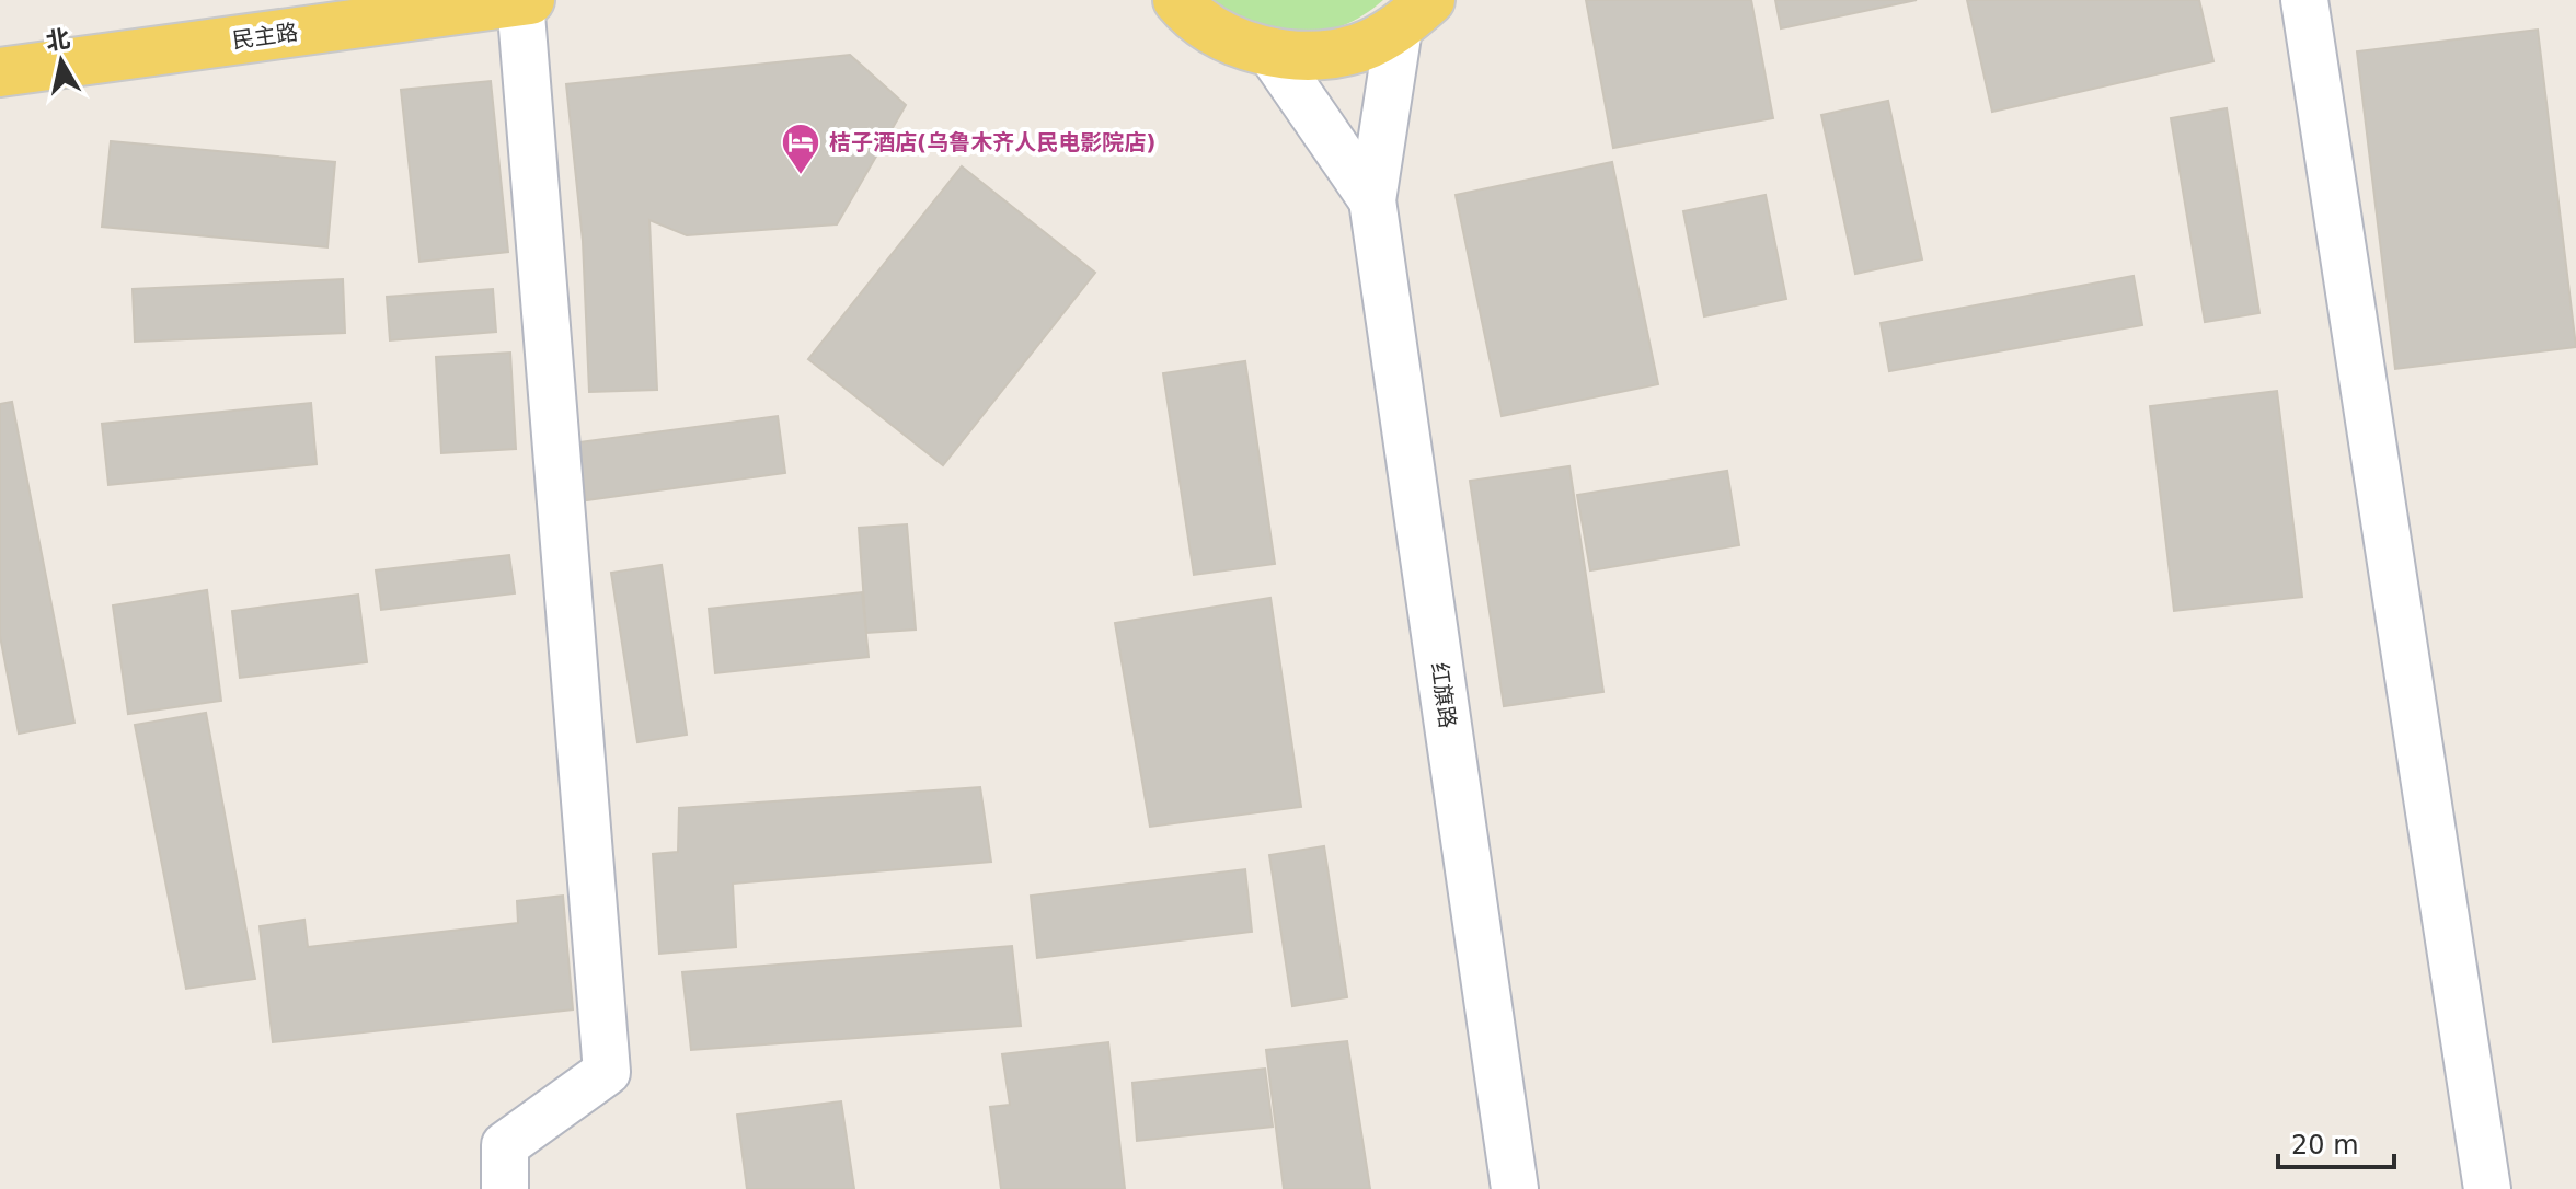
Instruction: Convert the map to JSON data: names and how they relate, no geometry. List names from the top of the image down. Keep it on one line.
{"streets":{"main road":["民主路"],"street":["红旗路"]},"places":{"hotel":["桔子酒店(乌鲁木齐人民电影院店)"]},"scale_bar":"20 m","north":"top"}
